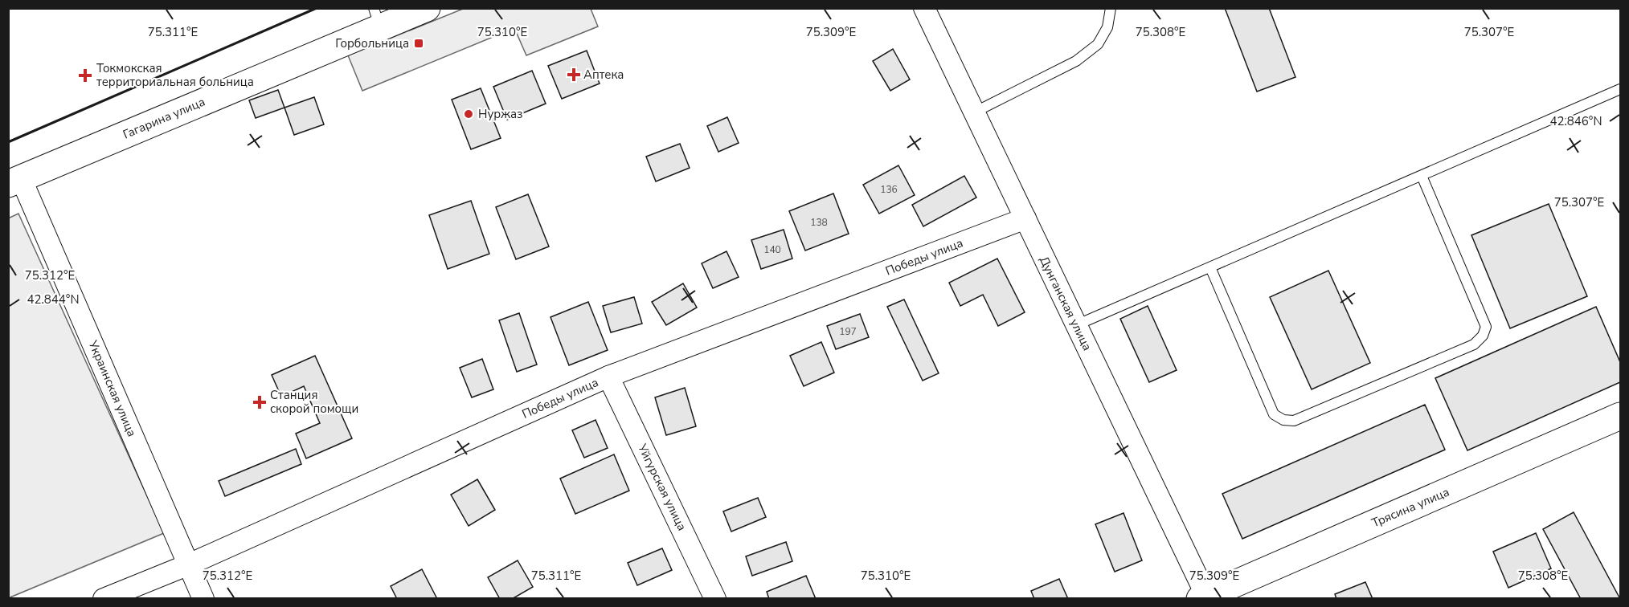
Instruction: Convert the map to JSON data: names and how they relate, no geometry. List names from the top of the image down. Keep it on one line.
{"streets":{"street":["Гагарина улица","Победы улица","Дунганская улица","Украинская улица","Уйгурская улица","Трясина улица"]},"crossings":[["Гагарина улица","Украинская улица"],["Победы улица","Дунганская улица"],["Победы улица","Украинская улица"],["Победы улица","Уйгурская улица"],["Дунганская улица","Трясина улица"]],"places":{"transit":["Горбольница"],"health":["Аптека","Токмокская территориальная больница","Станция скорой помощи"],"other":["Нуржаз"]},"house_numbers":["136","138","140","197"],"coordinates":["75.307°E","75.310°E","75.311°E","75.309°E","75.308°E","42.846°N","75.312°E","42.844°N"]}
